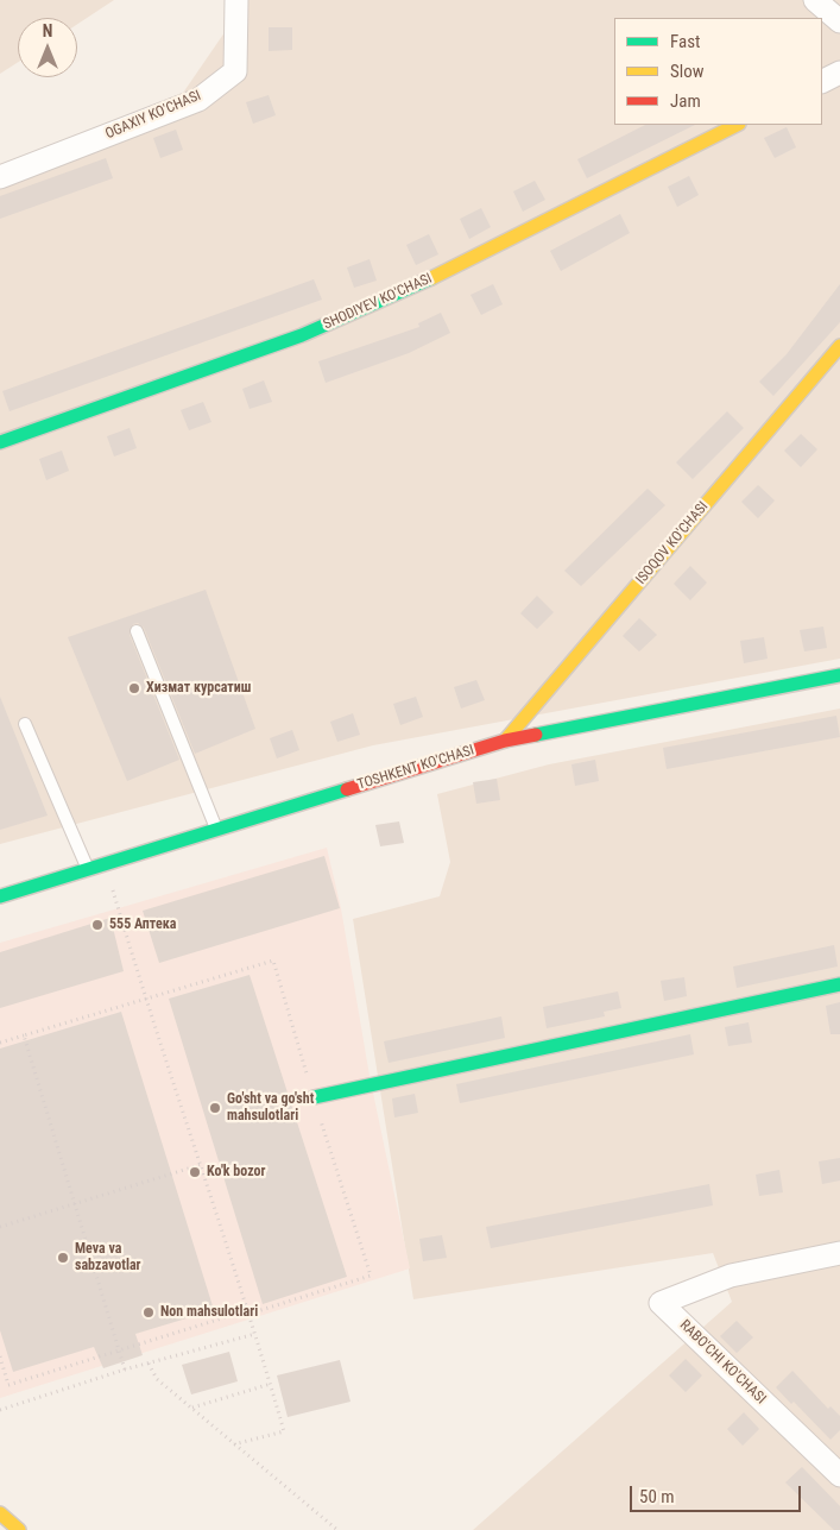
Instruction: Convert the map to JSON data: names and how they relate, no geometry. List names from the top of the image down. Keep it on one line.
{"streets":{"street":["OGAXIY KO'CHASI","SHODIYEV KO'CHASI","ISOQOV KO'CHASI","TOSHKENT KO'CHASI","RABO'CHI KO'CHASI"]},"crossings":[["ISOQOV KO'CHASI","TOSHKENT KO'CHASI"]],"places":["Хизмат курсатиш","555 Аптека","Go'sht va go'sht mahsulotlari","Ko'k bozor","Meva va sabzavotlar","Non mahsulotlari"],"legend":["Fast","Slow","Jam"],"scale_bar":"50 m","north":"top"}
